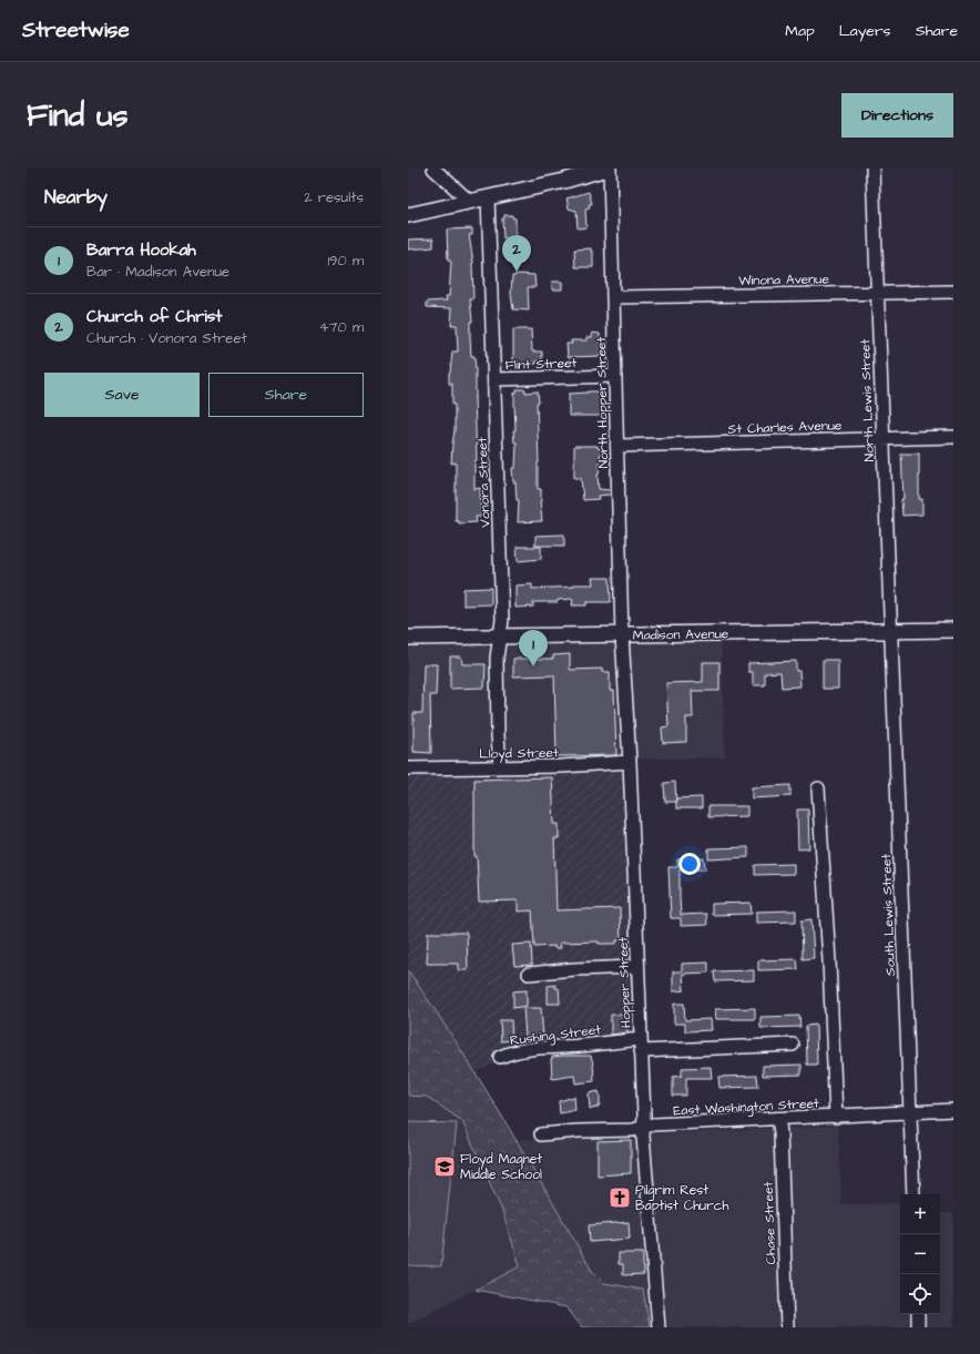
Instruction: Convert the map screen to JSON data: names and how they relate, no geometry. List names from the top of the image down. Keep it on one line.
{"streets":{"main road":["Madison Avenue"],"street":["Winona Avenue","Flint Street","North Lewis Street","North Hopper Street","St Charles Avenue","Vonora Street","Lloyd Street","South Lewis Street","Hopper Street","Rushing Street","East Washington Street","Chase Street"]},"crossings":[["Winona Avenue","North Lewis Street"],["Winona Avenue","North Hopper Street"],["Flint Street","North Hopper Street"],["Flint Street","Vonora Street"],["North Lewis Street","St Charles Avenue"],["North Lewis Street","Madison Avenue"],["North Lewis Street","South Lewis Street"],["North Hopper Street","St Charles Avenue"],["North Hopper Street","Madison Avenue"],["North Hopper Street","Hopper Street"],["Vonora Street","Madison Avenue"],["Vonora Street","Lloyd Street"],["Madison Avenue","South Lewis Street"],["Madison Avenue","Hopper Street"],["Lloyd Street","Hopper Street"],["South Lewis Street","East Washington Street"],["Hopper Street","Rushing Street"],["Hopper Street","East Washington Street"],["East Washington Street","Chase Street"]],"places":{"school or university":["Floyd Magnet Middle School"],"church":["Pilgrim Rest Baptist Church"]},"page":{"header":"Streetwise","nav":["Map","Layers","Share"],"buttons":["Directions",["Save","Share"]],"title":"Find us","heading":["Nearby","2 results"],"list":[{"mark":"1","name":"Barra Hookah","note":"Bar · Madison Avenue","value":"190 m"},{"mark":"2","name":"Church of Christ","note":"Church · Vonora Street","value":"470 m"}],"pins":["2","1"],"map_buttons":["+","−"]}}
